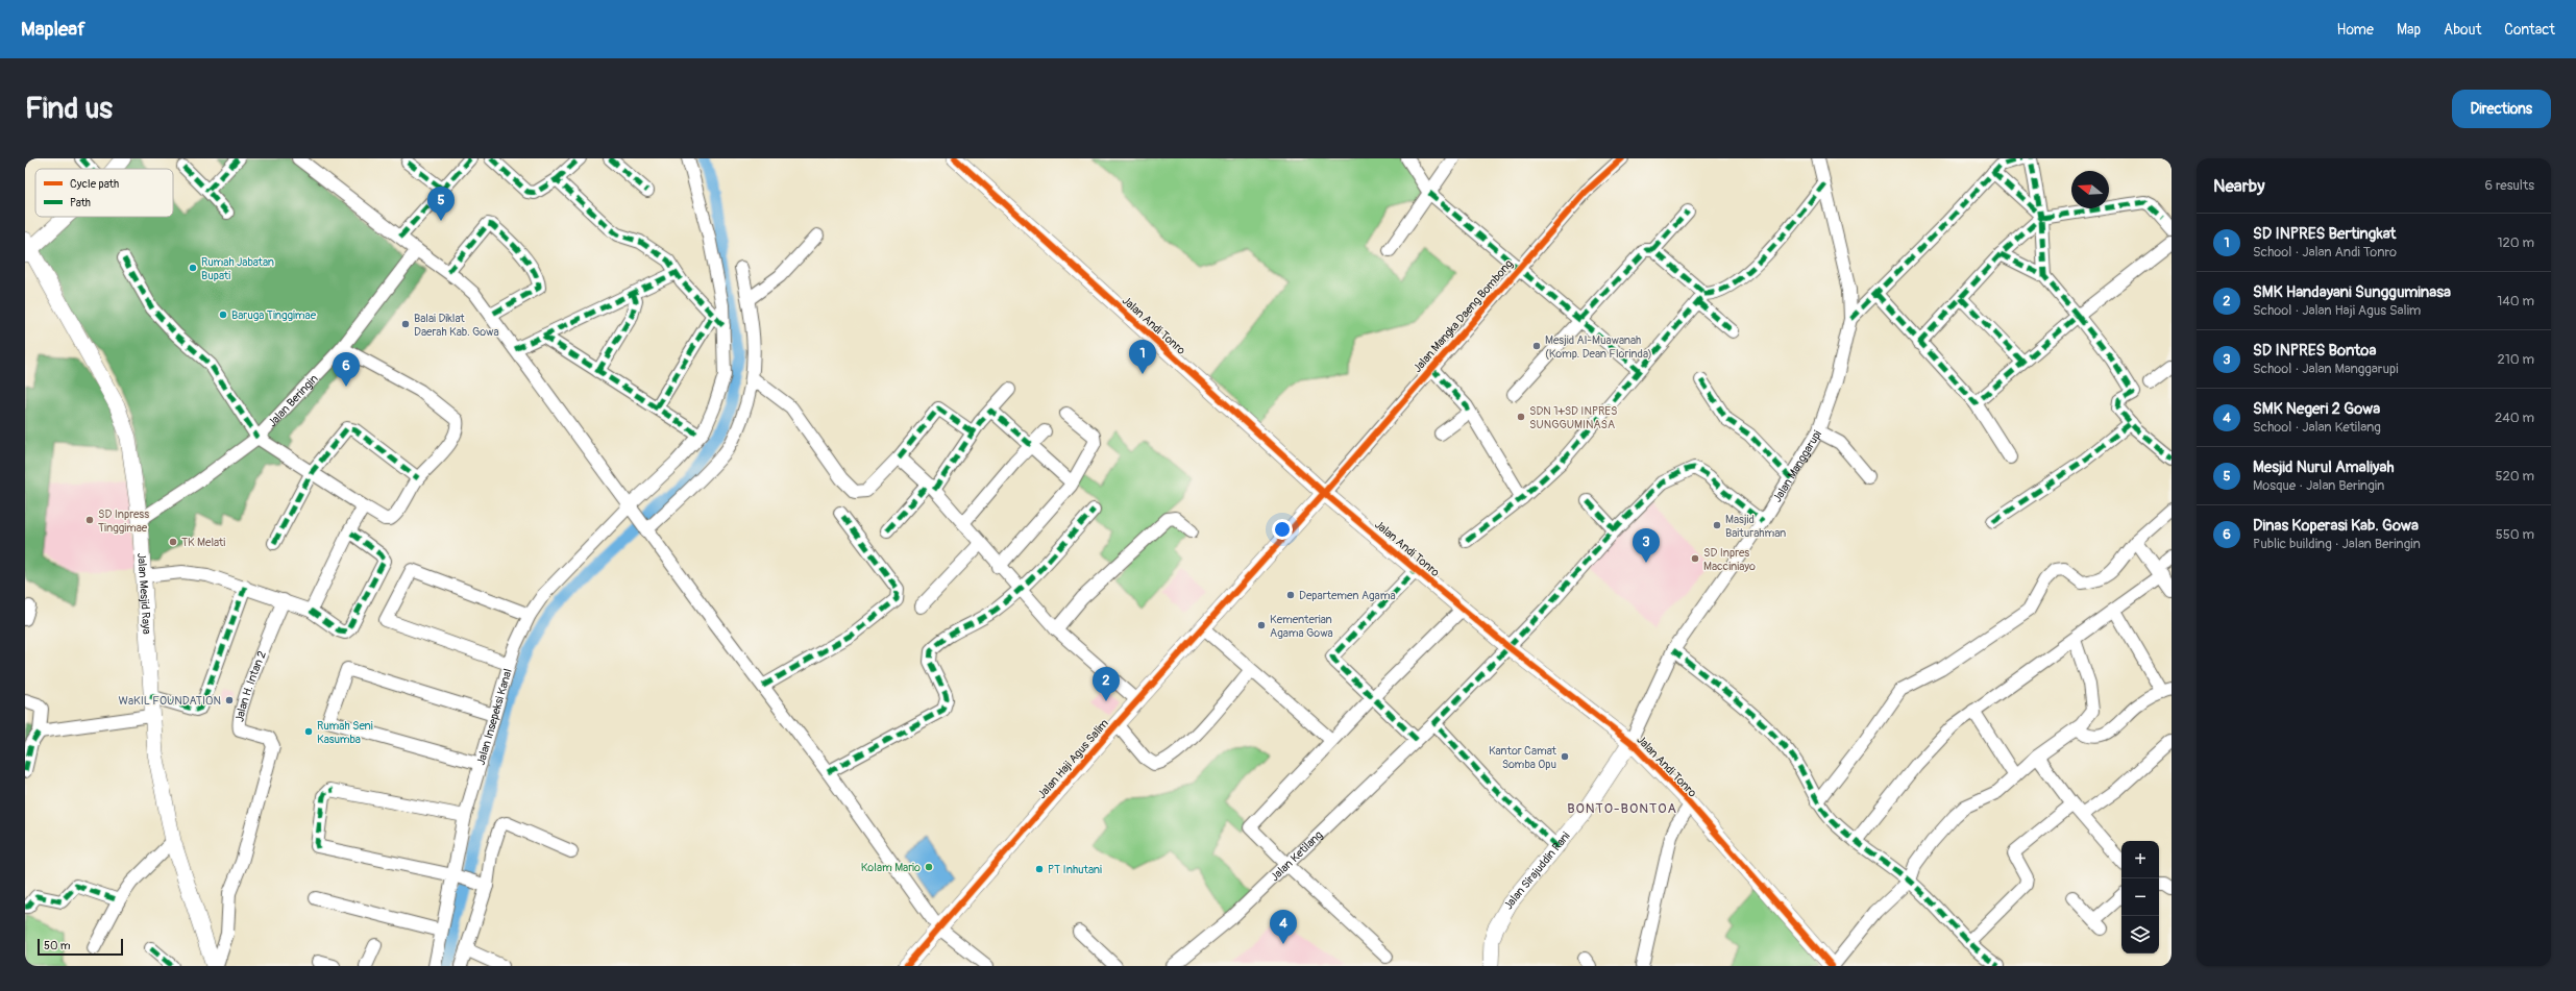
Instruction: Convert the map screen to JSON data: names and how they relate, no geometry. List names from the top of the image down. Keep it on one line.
{"streets":{"street":["Jalan Mangka Daeng Bombong","Jalan Andi Tonro","Jalan Beringin","Jalan Manggarupi","Jalan Mesjid Raya","Jalan H. Intan 2","Jalan Insepeksi Kanal","Jalan Haji Agus Salim","Jalan Ketilang","Jalan Sirajuddin Rani"]},"crossings":[["Jalan Mangka Daeng Bombong","Jalan Andi Tonro"],["Jalan Mangka Daeng Bombong","Jalan Haji Agus Salim"],["Jalan Andi Tonro","Jalan Manggarupi"],["Jalan Andi Tonro","Jalan Haji Agus Salim"],["Jalan Andi Tonro","Jalan Ketilang"],["Jalan Andi Tonro","Jalan Sirajuddin Rani"],["Jalan Beringin","Jalan Mesjid Raya"],["Jalan Manggarupi","Jalan Ketilang"],["Jalan Manggarupi","Jalan Sirajuddin Rani"],["Jalan Mesjid Raya","Jalan H. Intan 2"]],"districts":["BONTO-BONTOA"],"places":["Rumah Jabatan Bupati","Baruga Tinggimae","Balai Diklat Daerah Kab. Gowa","Mesjid Al-Muawanah (Komp. Dean Florinda)","SDN 1+SD INPRES SUNGGUMINASA","SD Inpress Tinggimae","Masjid Baiturahman","TK Melati","SD Inpres Macciniayo","Departemen Agama","Kementerian Agama Gowa","WaKIL FOUNDATI0N","Rumah Seni Kasumba","Kantor Camat Somba Opu","Kolam Mario","PT Inhutani"],"legend":["Cycle path","Path"],"scale_bar":"50 m","north":"left","page":{"header":"Mapleaf","nav":["Home","Map","About","Contact"],"buttons":"Directions","title":"Find us","heading":["Nearby","6 results"],"pins":["5","1","6","3","2","4"],"list":[{"mark":"1","name":"SD INPRES Bertingkat","note":"School · Jalan Andi Tonro","value":"120 m"},{"mark":"2","name":"SMK Handayani Sungguminasa","note":"School · Jalan Haji Agus Salim","value":"140 m"},{"mark":"3","name":"SD INPRES Bontoa","note":"School · Jalan Manggarupi","value":"210 m"},{"mark":"4","name":"SMK Negeri 2 Gowa","note":"School · Jalan Ketilang","value":"240 m"},{"mark":"5","name":"Mesjid Nurul Amaliyah","note":"Mosque · Jalan Beringin","value":"520 m"},{"mark":"6","name":"Dinas Koperasi Kab. Gowa","note":"Public building · Jalan Beringin","value":"550 m"}],"map_buttons":["+","−"],"scale":"50 m"}}
